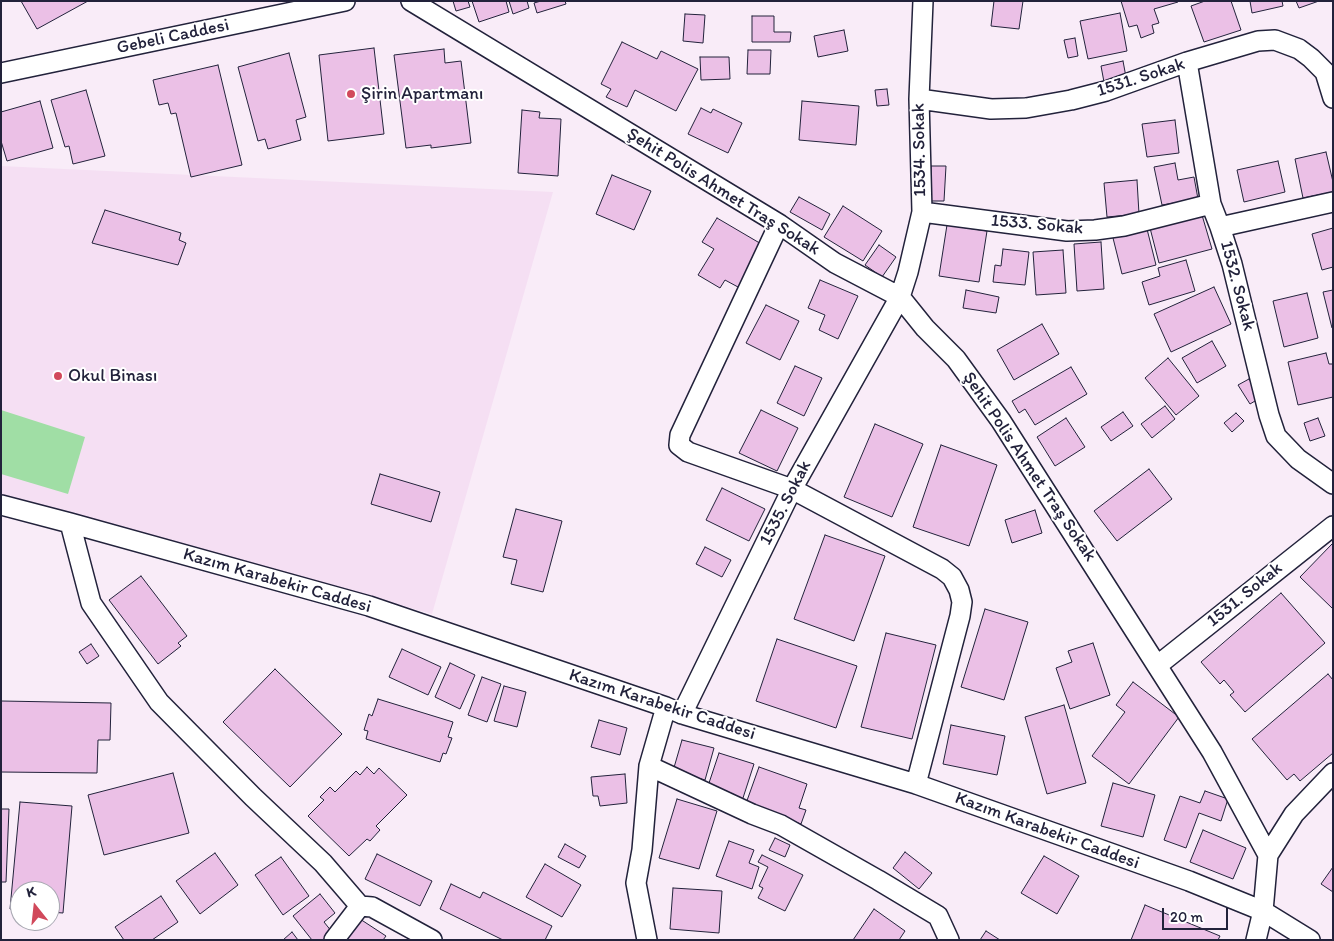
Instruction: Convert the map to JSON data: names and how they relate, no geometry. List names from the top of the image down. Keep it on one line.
{"streets":{"street":["Gebeli Caddesi","1531. Sokak","1534. Sokak","Şehit Polis Ahmet Traş Sokak","1533. Sokak","1532. Sokak","1535. Sokak","Kazım Karabekir Caddesi"]},"crossings":[["1531. Sokak","1534. Sokak"],["1531. Sokak","Şehit Polis Ahmet Traş Sokak"],["1531. Sokak","1532. Sokak"],["1534. Sokak","Şehit Polis Ahmet Traş Sokak"],["1534. Sokak","1533. Sokak"],["1534. Sokak","1535. Sokak"],["Şehit Polis Ahmet Traş Sokak","1535. Sokak"],["1533. Sokak","1532. Sokak"],["1535. Sokak","Kazım Karabekir Caddesi"]],"places":["Şirin Apartmanı","Okul Binası"],"scale_bar":"20 m","north":"top"}
